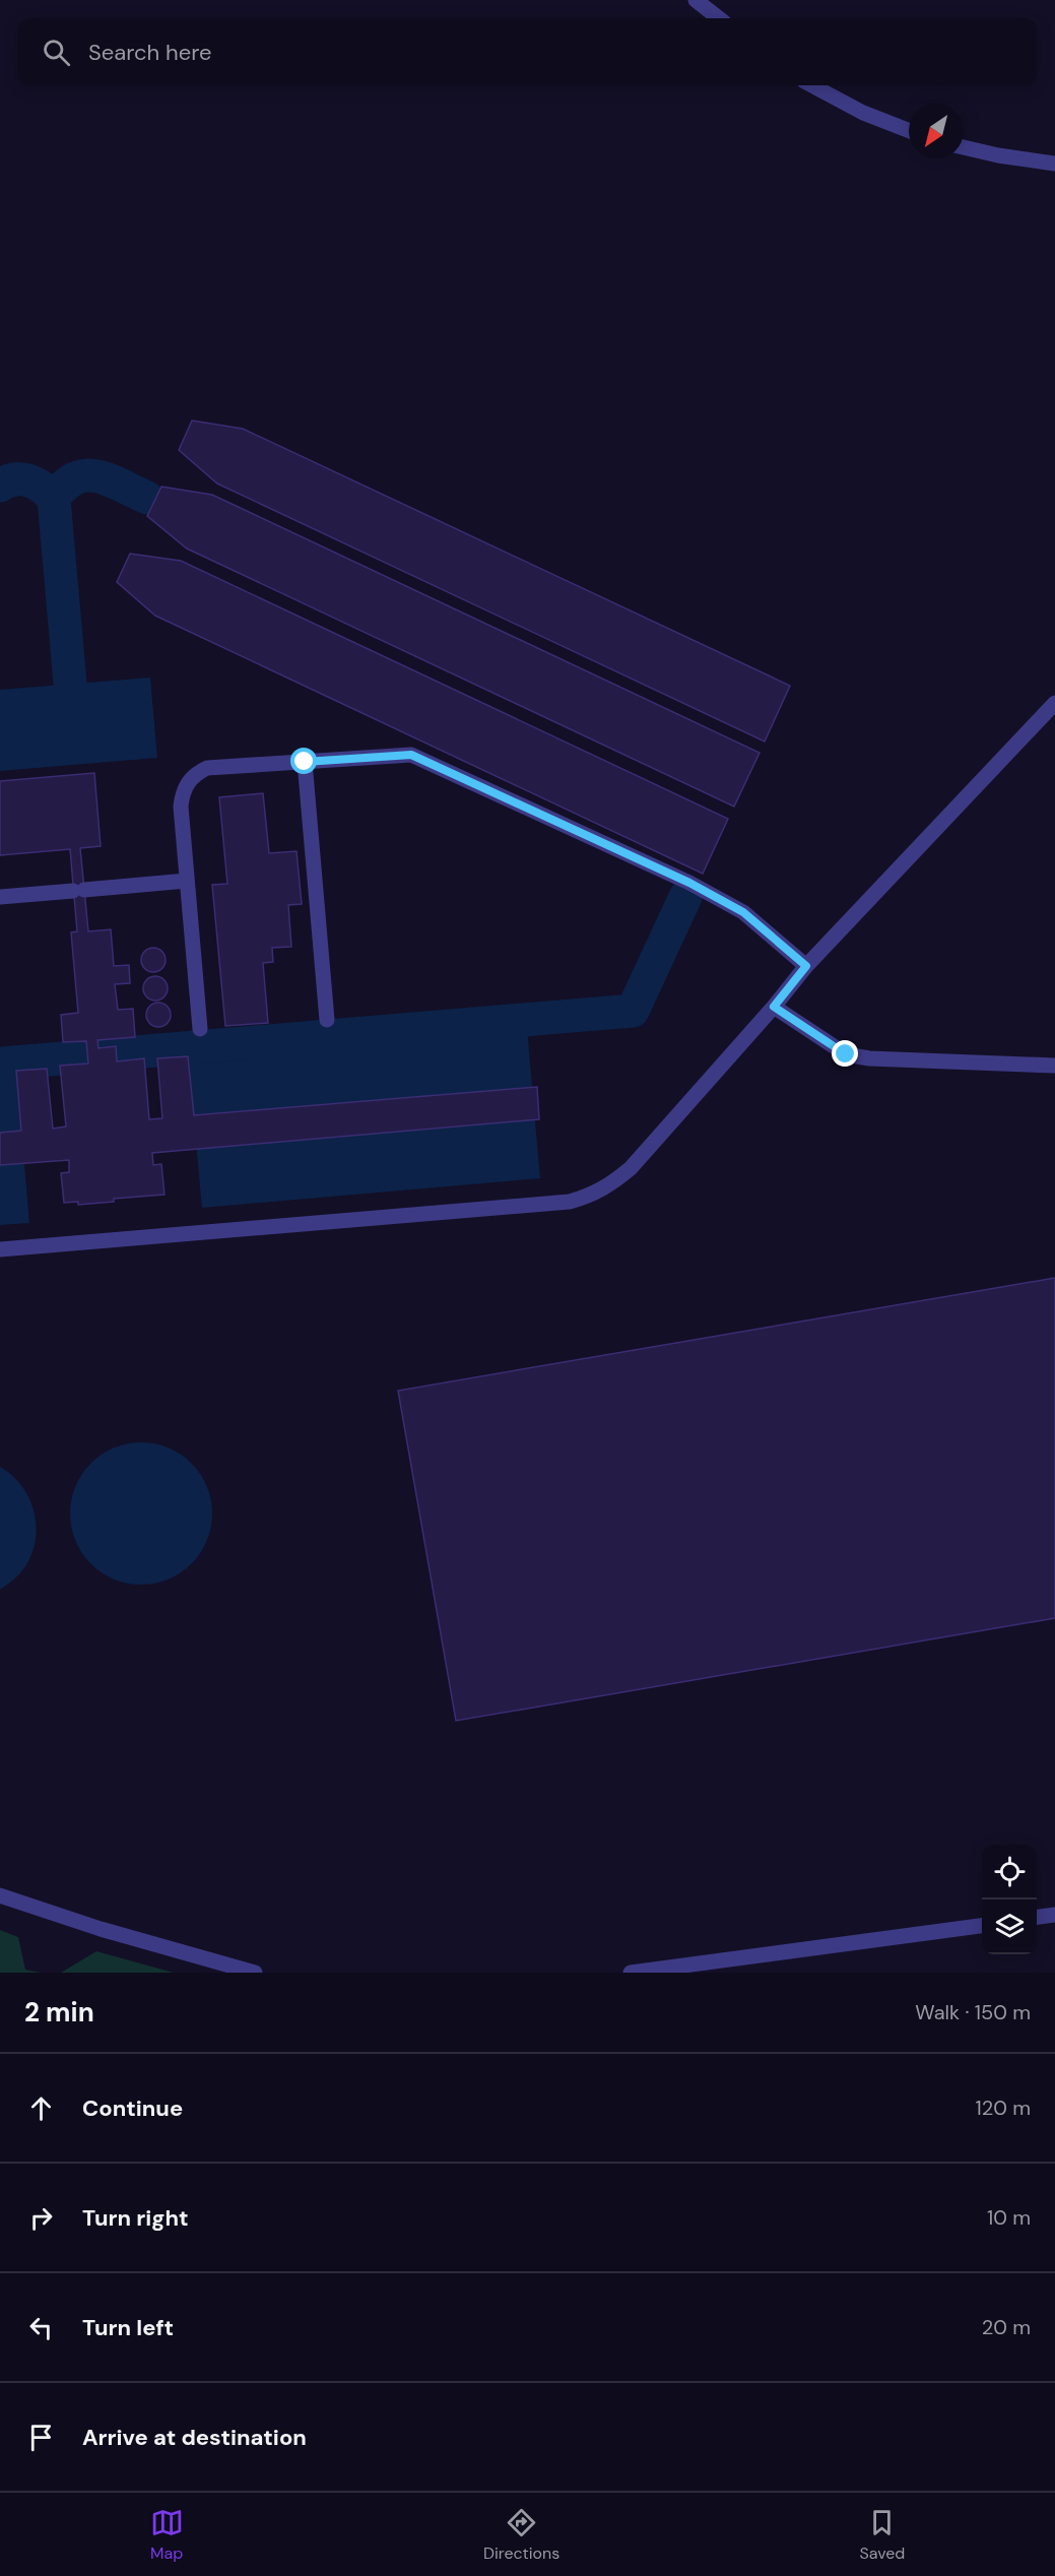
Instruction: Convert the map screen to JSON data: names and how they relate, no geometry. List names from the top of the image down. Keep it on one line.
{"north":"bottom left","page":{"search":"Search here","heading":["2 min","Walk · 150 m"],"list":[["Continue","120 m"],["Turn right","10 m"],["Turn left","20 m"],"Arrive at destination"],"nav":["Map","Directions","Saved"]}}
